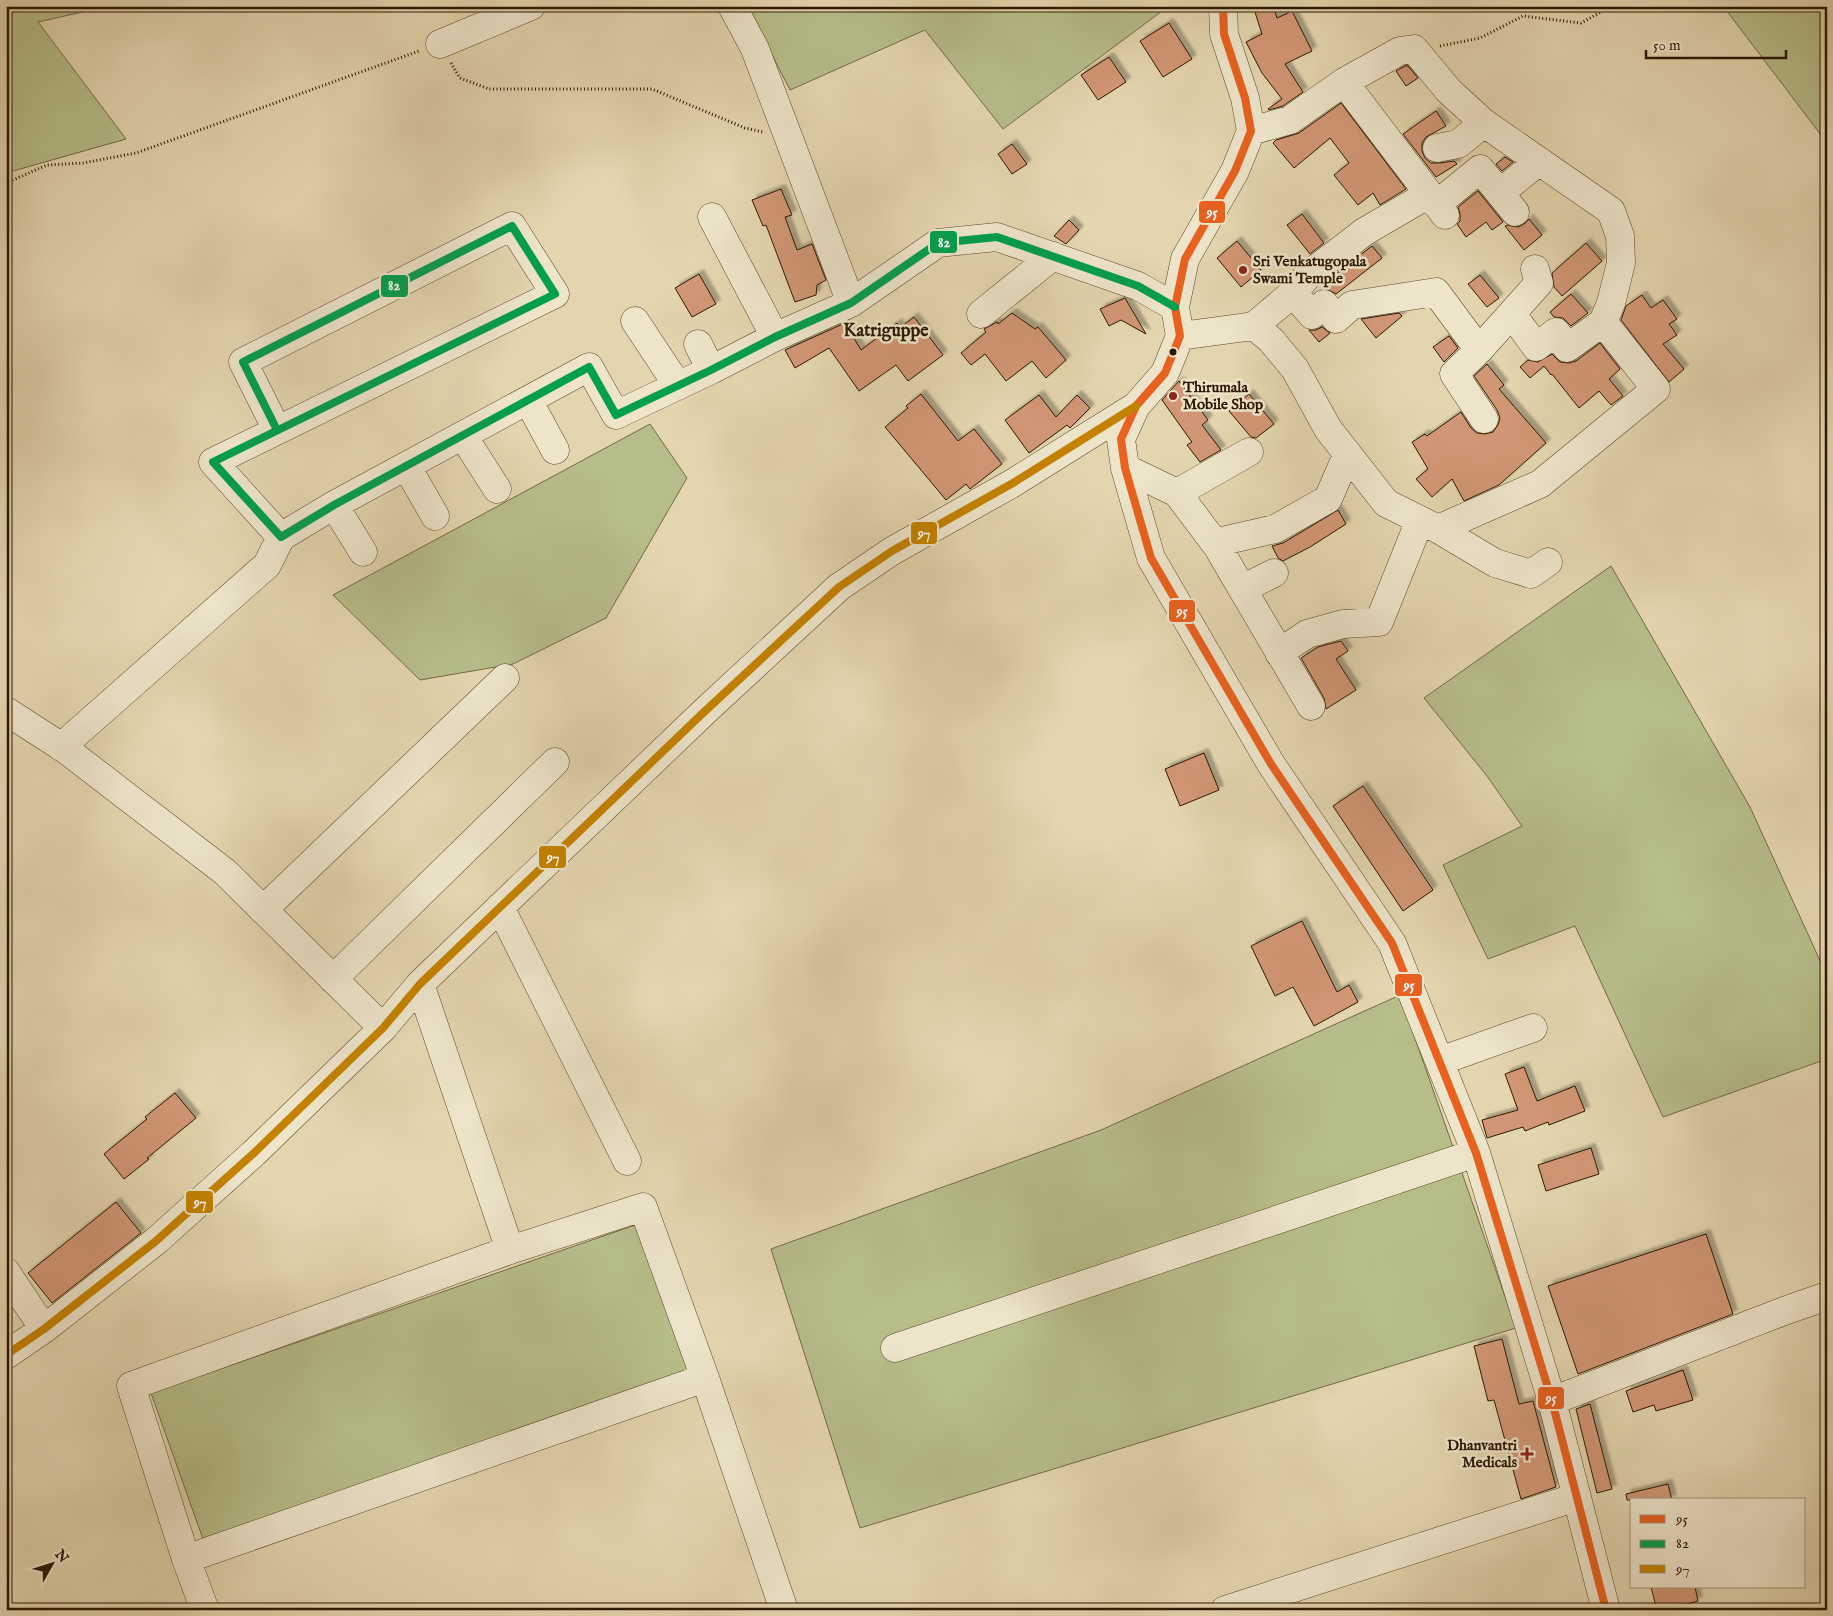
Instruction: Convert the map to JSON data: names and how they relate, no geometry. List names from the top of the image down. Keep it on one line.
{"districts":["Katriguppe"],"places":{"other":["Sri Venkatugopala Swami Temple","Thirumala Mobile Shop"],"health":["Dhanvantri Medicals"]},"lines":["transit line 95","transit line 82","transit line 97"],"legend":["95","82","97"],"scale_bar":"50 m","north":"top right"}
